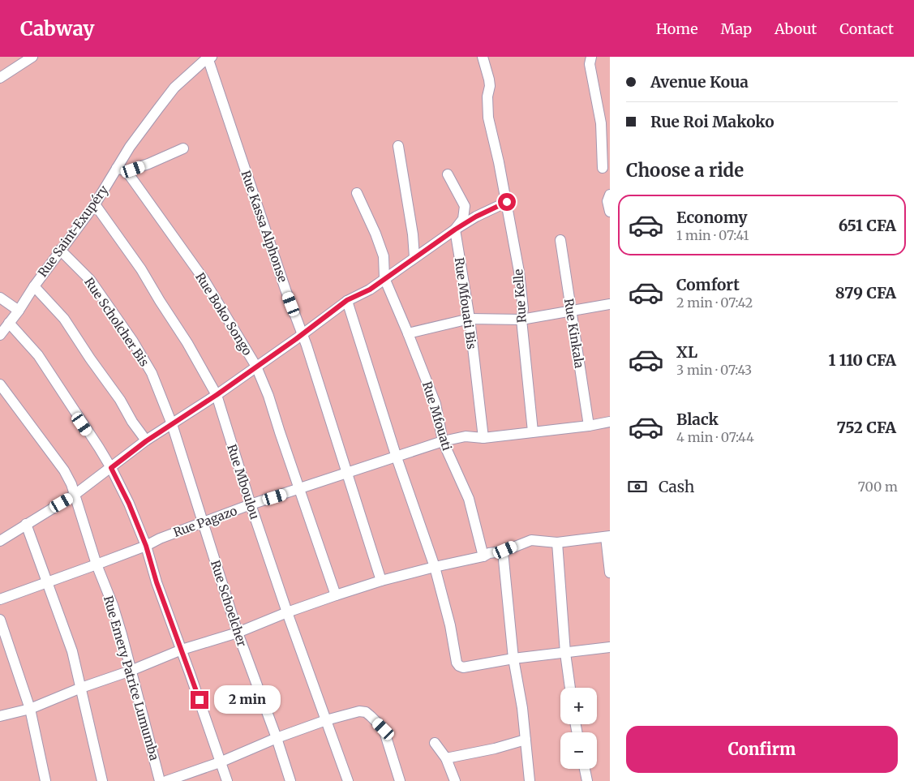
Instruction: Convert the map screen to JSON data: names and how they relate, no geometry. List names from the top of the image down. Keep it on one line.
{"streets":{"street":["Rue Kassa Alphonse","Rue Saint-Exupéry","Rue Kelle","Rue Mfouati Bis","Rue Boko Songo","Rue Scholcher Bis","Rue Kinkala","Rue Mfouati","Rue Mboulou","Rue Pagazo","Rue Schoelcher","Rue Emery Patrice Lumumba"]},"crossings":[["Rue Kassa Alphonse","Rue Saint-Exupéry"],["Rue Kassa Alphonse","Rue Pagazo"],["Rue Saint-Exupéry","Rue Boko Songo"],["Rue Saint-Exupéry","Rue Scholcher Bis"],["Rue Saint-Exupéry","Rue Mboulou"],["Rue Kelle","Rue Pagazo"],["Rue Mfouati Bis","Rue Pagazo"],["Rue Boko Songo","Rue Pagazo"],["Rue Scholcher Bis","Rue Schoelcher"],["Rue Kinkala","Rue Pagazo"],["Rue Mfouati","Rue Pagazo"],["Rue Mboulou","Rue Pagazo"],["Rue Pagazo","Rue Schoelcher"],["Rue Pagazo","Rue Emery Patrice Lumumba"]],"page":{"header":"Cabway","nav":["Home","Map","About","Contact"],"banner":["Avenue Koua","Rue Roi Makoko"],"heading":"Choose a ride","list":[{"name":"Economy","note":"1 min · 07:41","value":"651 CFA"},{"name":"Comfort","note":"2 min · 07:42","value":"879 CFA"},{"name":"XL","note":"3 min · 07:43","value":"1 110 CFA"},{"name":"Black","note":"4 min · 07:44","value":"752 CFA"}],"pay":["Cash","700 m"],"bubble":"2 min","map_buttons":["+","−"],"buttons":"Confirm"}}
